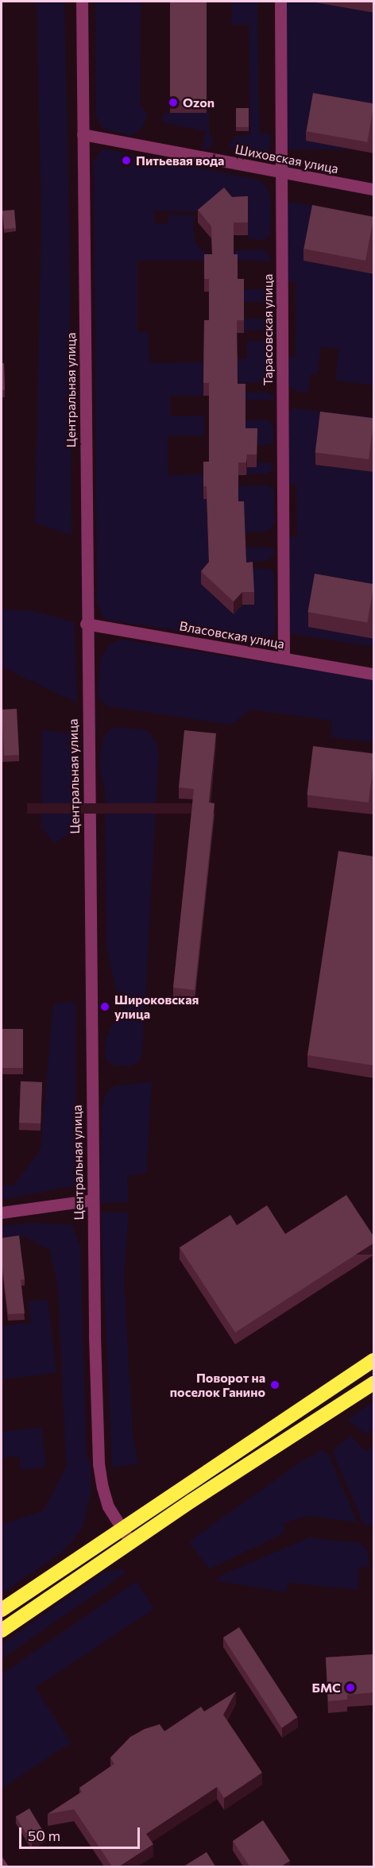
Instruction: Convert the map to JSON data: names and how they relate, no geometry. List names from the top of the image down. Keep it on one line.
{"streets":{"street":["Шиховская улица","Тарасовская улица","Центральная улица","Власовская улица"]},"crossings":[["Шиховская улица","Тарасовская улица"],["Шиховская улица","Центральная улица"],["Тарасовская улица","Власовская улица"],["Центральная улица","Власовская улица"]],"places":["Ozon","Питьевая вода","Широковская улица","Поворот на поселок Ганино","БМС"],"scale_bar":"50 m"}
